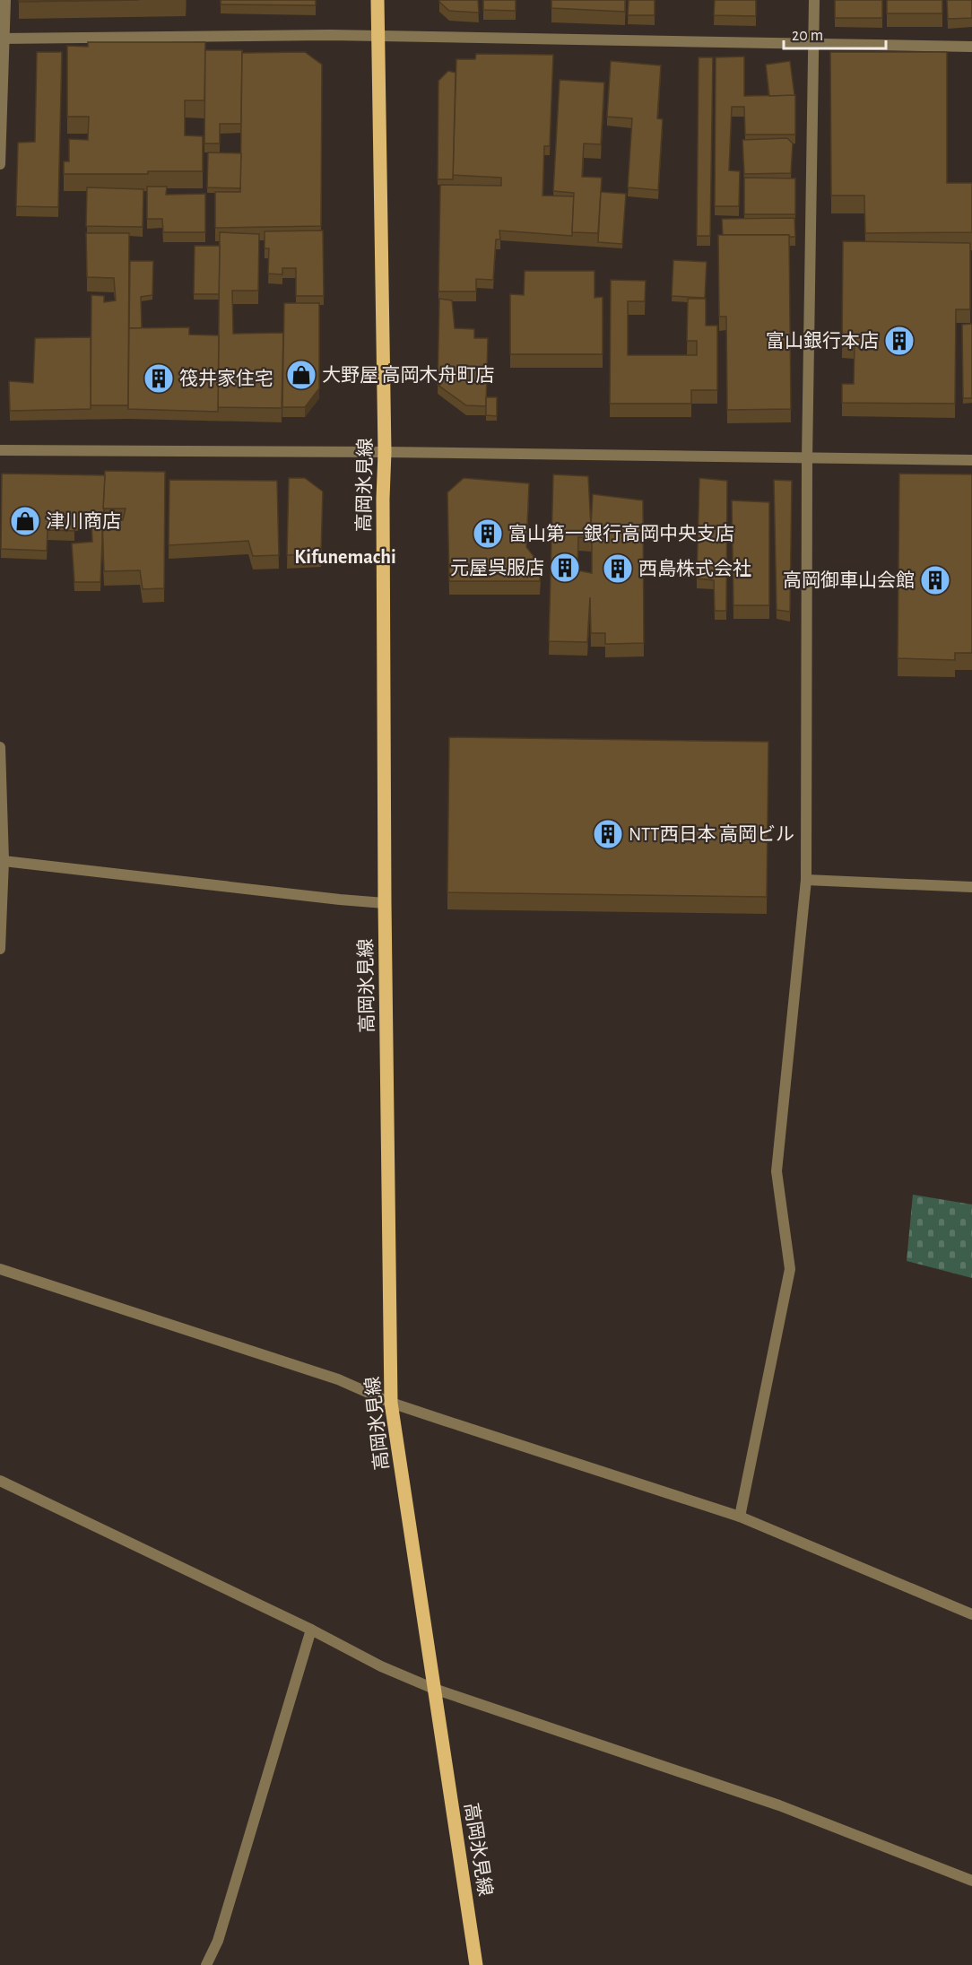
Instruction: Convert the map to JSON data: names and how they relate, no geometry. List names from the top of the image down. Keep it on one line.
{"streets":{"main road":["高岡氷見線"]},"districts":["Kifunemachi"],"places":{"building":["富山銀行本店","筏井家住宅","富山第一銀行高岡中央支店","元屋呉服店","西島株式会社","高岡御車山会館","NTT西日本 高岡ビル"],"shop":["大野屋 高岡木舟町店","津川商店"]},"scale_bar":"20 m"}
